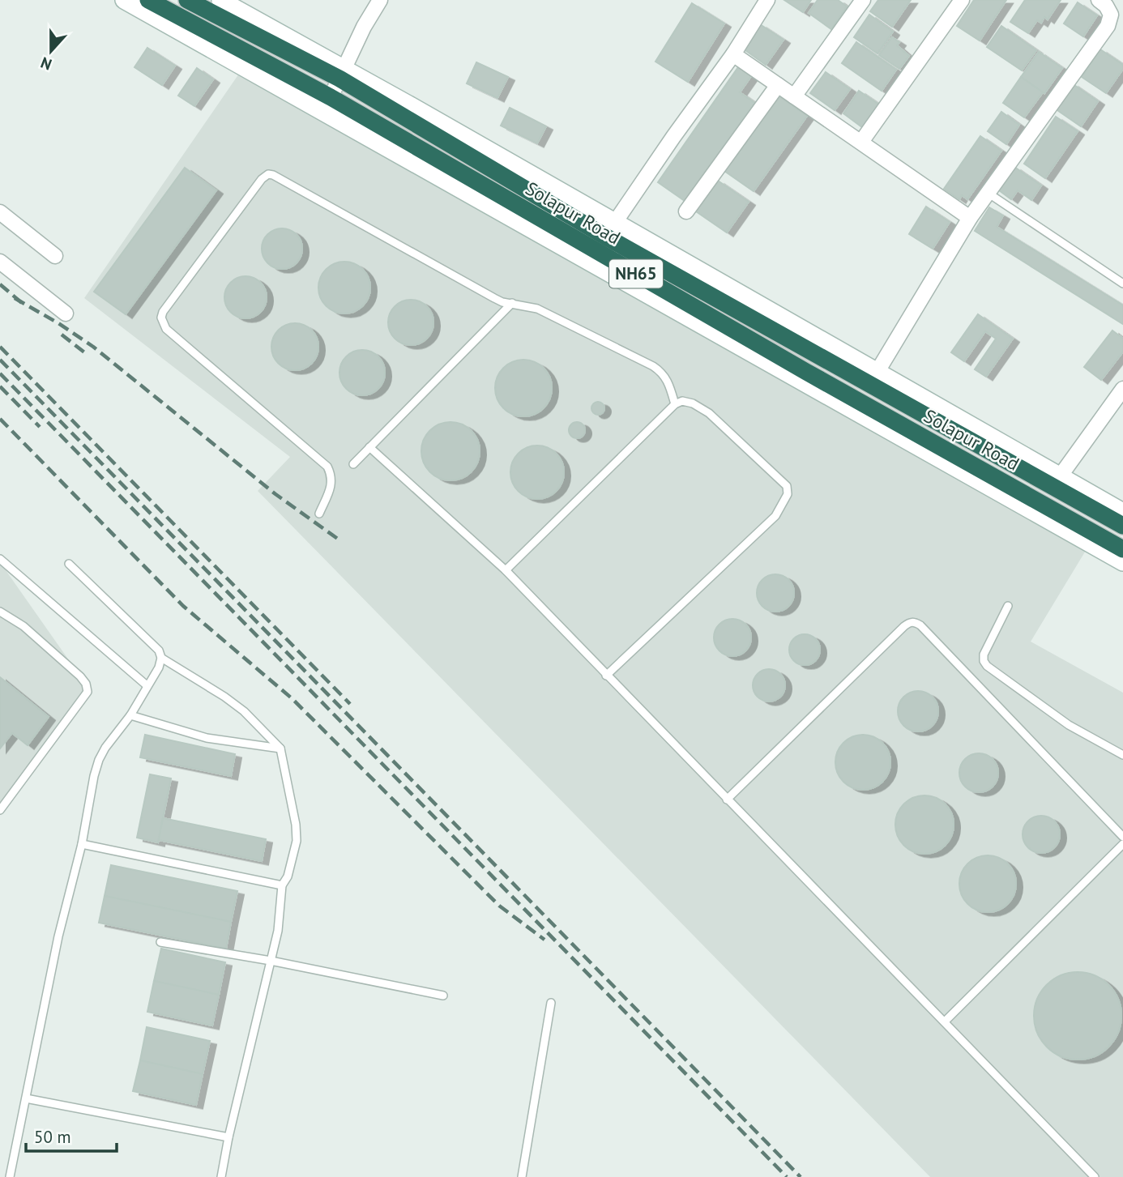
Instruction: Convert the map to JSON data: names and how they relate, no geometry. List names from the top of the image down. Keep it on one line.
{"streets":{"highway":["Solapur Road","NH65"]},"scale_bar":"50 m","north":"bottom"}
